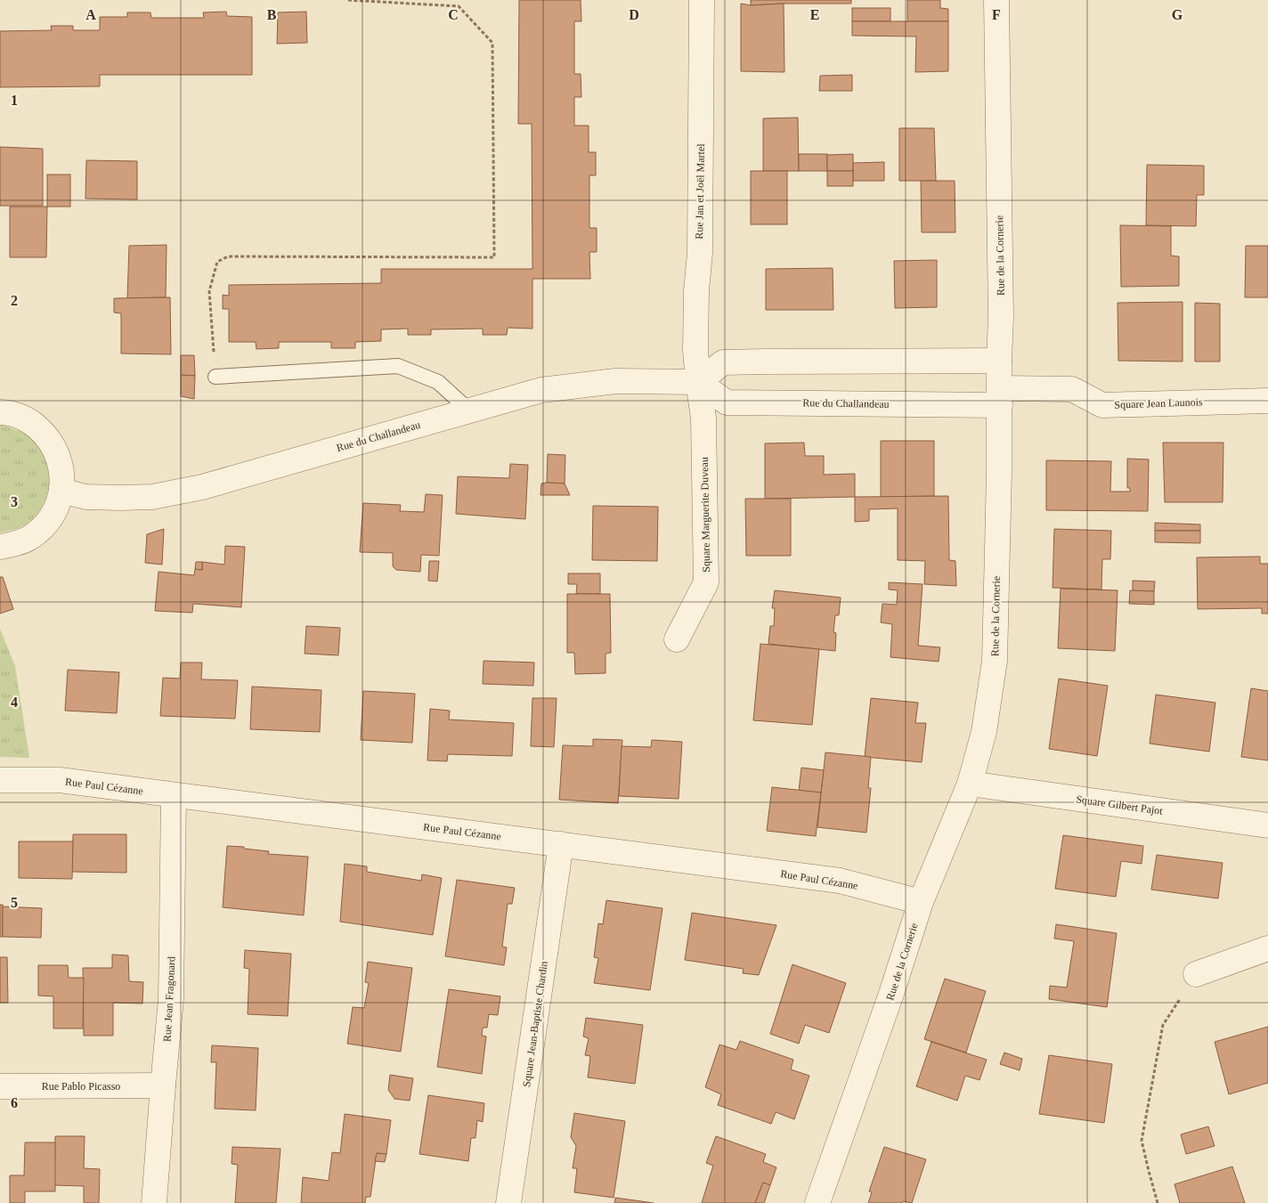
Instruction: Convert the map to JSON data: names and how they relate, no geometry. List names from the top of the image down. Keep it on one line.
{"streets":{"street":["Rue Jan et Joël Martel","Rue de la Cornerie","Rue du Challandeau","Square Jean Launois","Square Marguerite Duveau","Rue Paul Cézanne","Square Gilbert Pajot","Rue Jean Fragonard","Square Jean-Baptiste Chardin","Rue Pablo Picasso"]},"crossings":[["Rue Jan et Joël Martel","Rue du Challandeau"],["Rue Jan et Joël Martel","Square Marguerite Duveau"],["Rue de la Cornerie","Rue du Challandeau"],["Rue de la Cornerie","Square Jean Launois"],["Rue de la Cornerie","Rue Paul Cézanne"],["Rue de la Cornerie","Square Gilbert Pajot"],["Rue du Challandeau","Square Jean Launois"],["Rue du Challandeau","Square Marguerite Duveau"],["Rue Paul Cézanne","Rue Jean Fragonard"],["Rue Paul Cézanne","Square Jean-Baptiste Chardin"],["Rue Jean Fragonard","Rue Pablo Picasso"]],"grid":{"columns":["A","B","C","D","E","F","G"],"rows":["1","2","3","4","5","6"]}}
